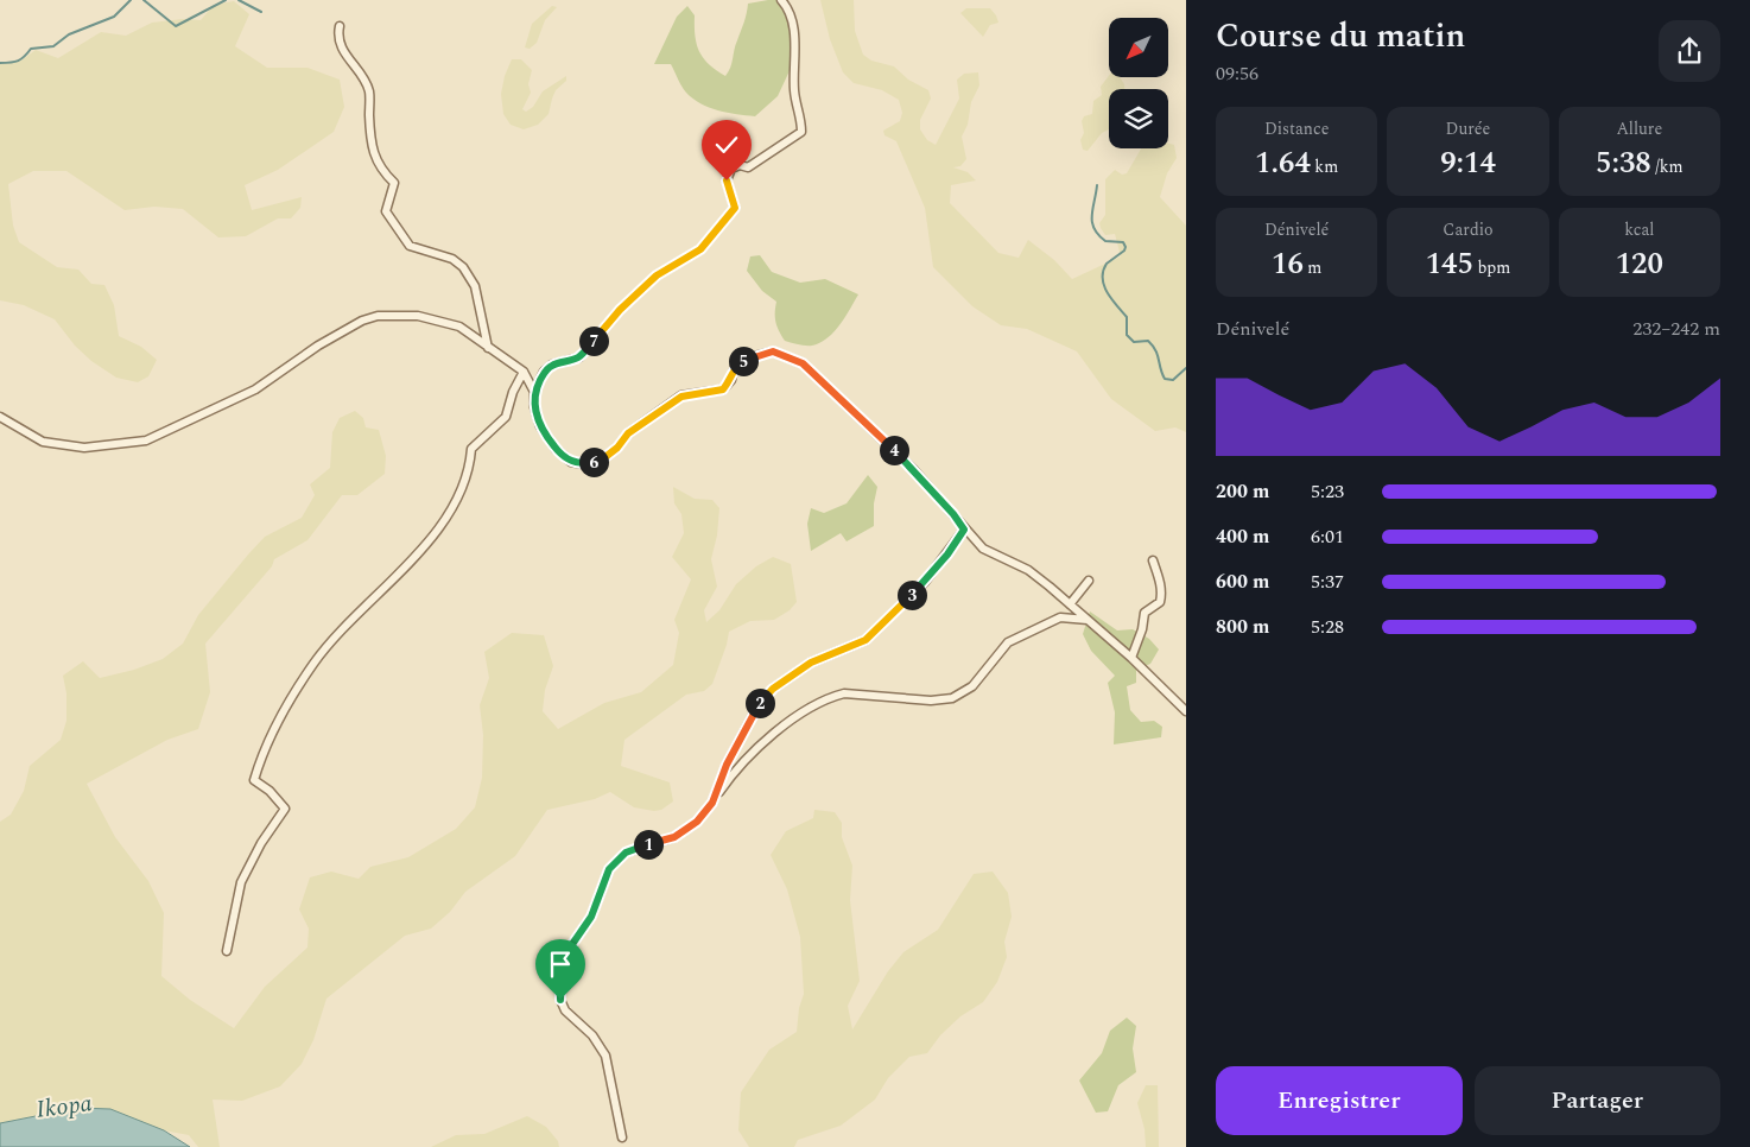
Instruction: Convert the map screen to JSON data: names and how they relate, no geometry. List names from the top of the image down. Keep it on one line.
{"water":["Ikopa"],"north":"bottom left","page":{"heading":["Course du matin","09:56"],"stats":[["Distance","1.64 km"],["Durée","9:14"],["Allure","5:38 /km"],["Dénivelé","16 m"],["Cardio","145 bpm"],["kcal","120"]],"chart":["Dénivelé","232–242 m"],"pins":["7","5","4","6","3","2","1"],"list":[{"name":"200 m","note":"5:23"},{"name":"400 m","note":"6:01"},{"name":"600 m","note":"5:37"},{"name":"800 m","note":"5:28"}],"buttons":["Enregistrer","Partager"]}}
